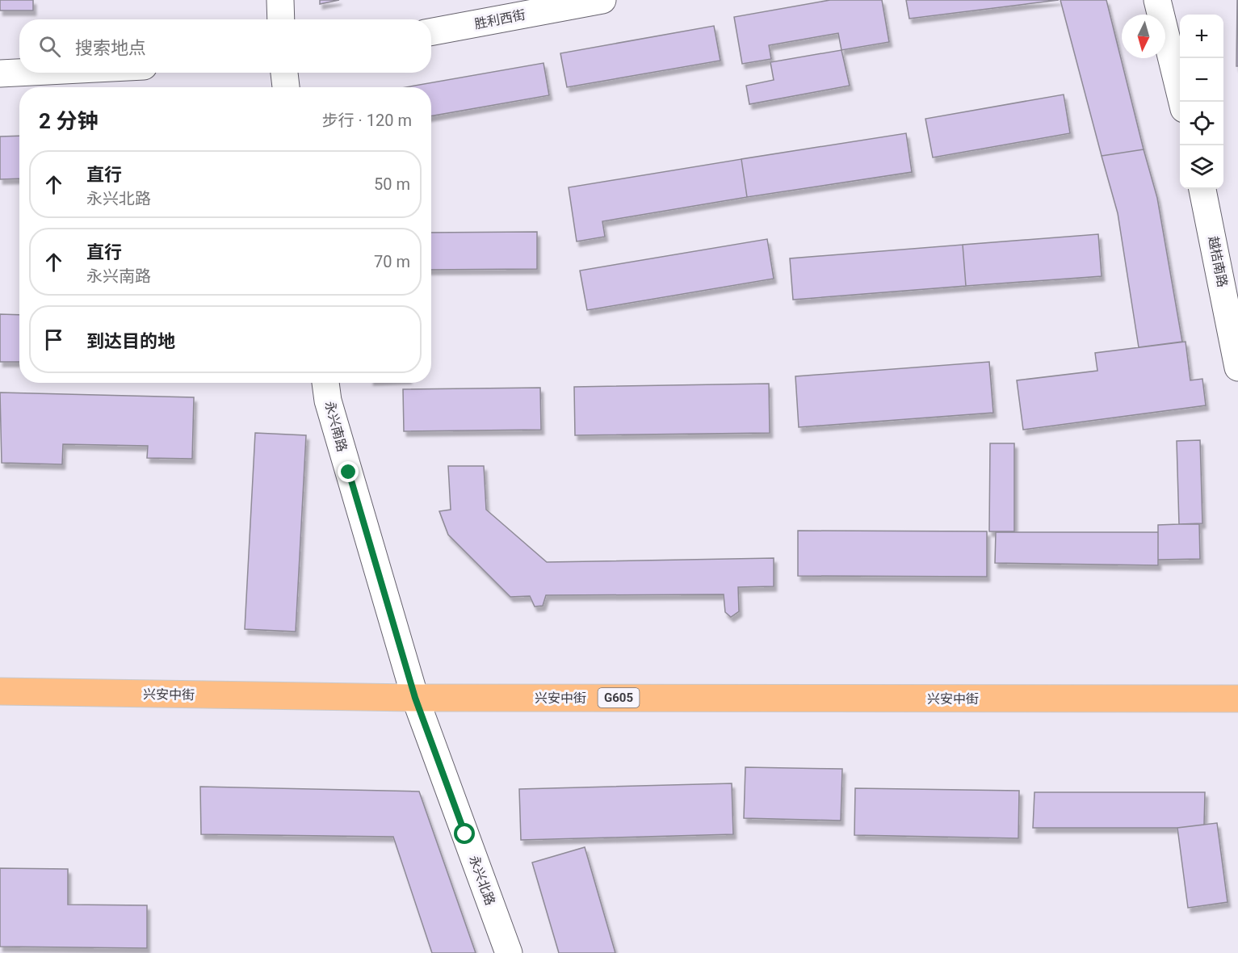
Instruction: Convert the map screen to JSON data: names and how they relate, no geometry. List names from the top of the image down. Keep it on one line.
{"streets":{"highway":["兴安中街","G605"],"street":["胜利西街","越桔南路","永兴南路","永兴北路"]},"crossings":[["永兴南路","兴安中街"],["永兴南路","永兴北路"],["兴安中街","永兴北路"]],"north":"bottom","page":{"map_buttons":["+","−"],"search":"搜索地点","heading":["2 分钟","步行 · 120 m"],"list":[["直行","永兴北路","50 m"],["直行","永兴南路","70 m"],"到达目的地"]}}
